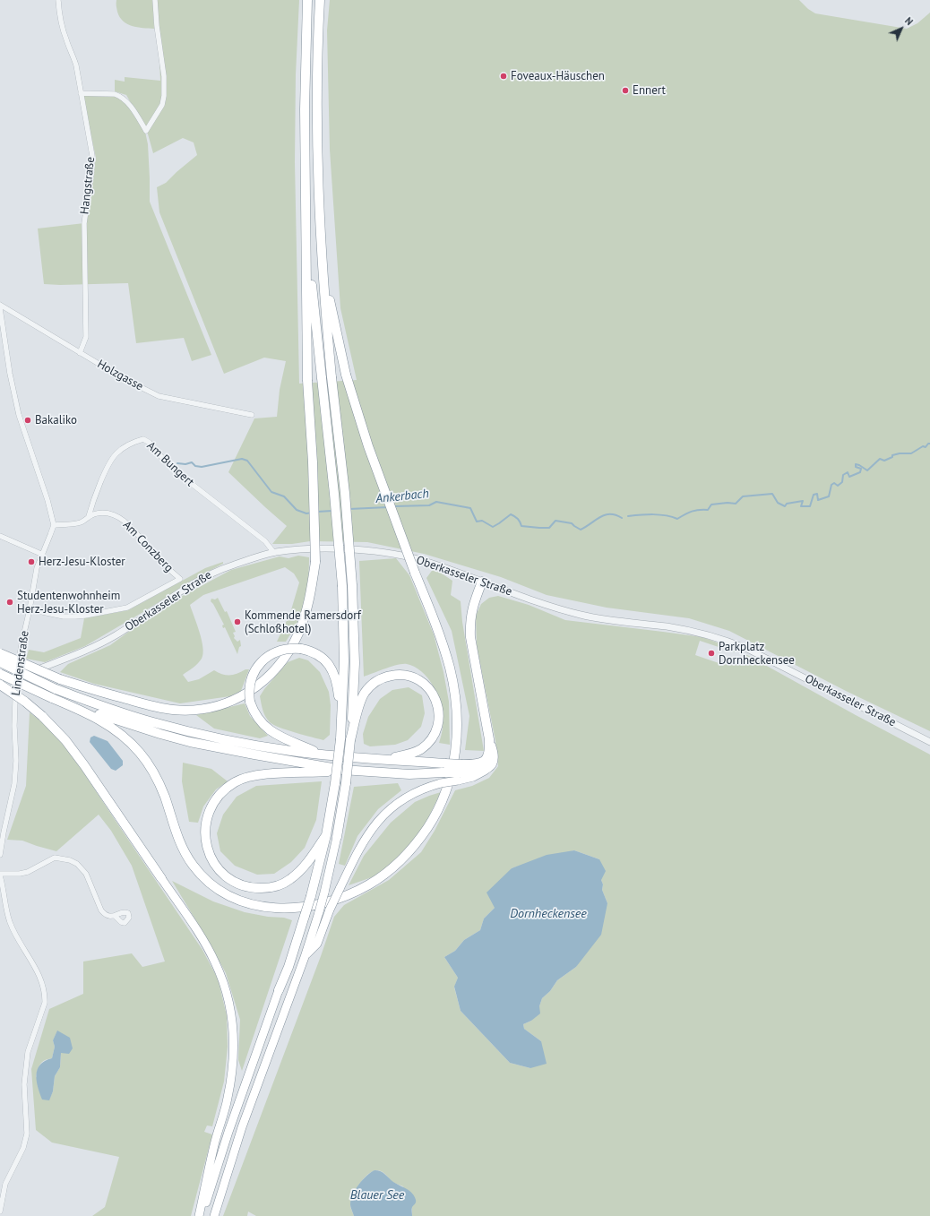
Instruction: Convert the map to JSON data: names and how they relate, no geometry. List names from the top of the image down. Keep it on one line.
{"streets":{"street":["Hangstraße","Holzgasse","Am Bungert","Am Conzberg","Oberkasseler Straße","Lindenstraße"]},"crossings":[["Hangstraße","Holzgasse"],["Am Bungert","Am Conzberg"],["Am Bungert","Oberkasseler Straße"],["Am Conzberg","Lindenstraße"],["Oberkasseler Straße","Lindenstraße"]],"water":["Ankerbach","Dornheckensee","Blauer See"],"places":["Foveaux-Häuschen","Ennert","Bakaliko","Herz-Jesu-Kloster","Studentenwohnheim Herz-Jesu-Kloster","Kommende Ramersdorf (Schloßhotel)","Parkplatz Dornheckensee"],"north":"top right"}
